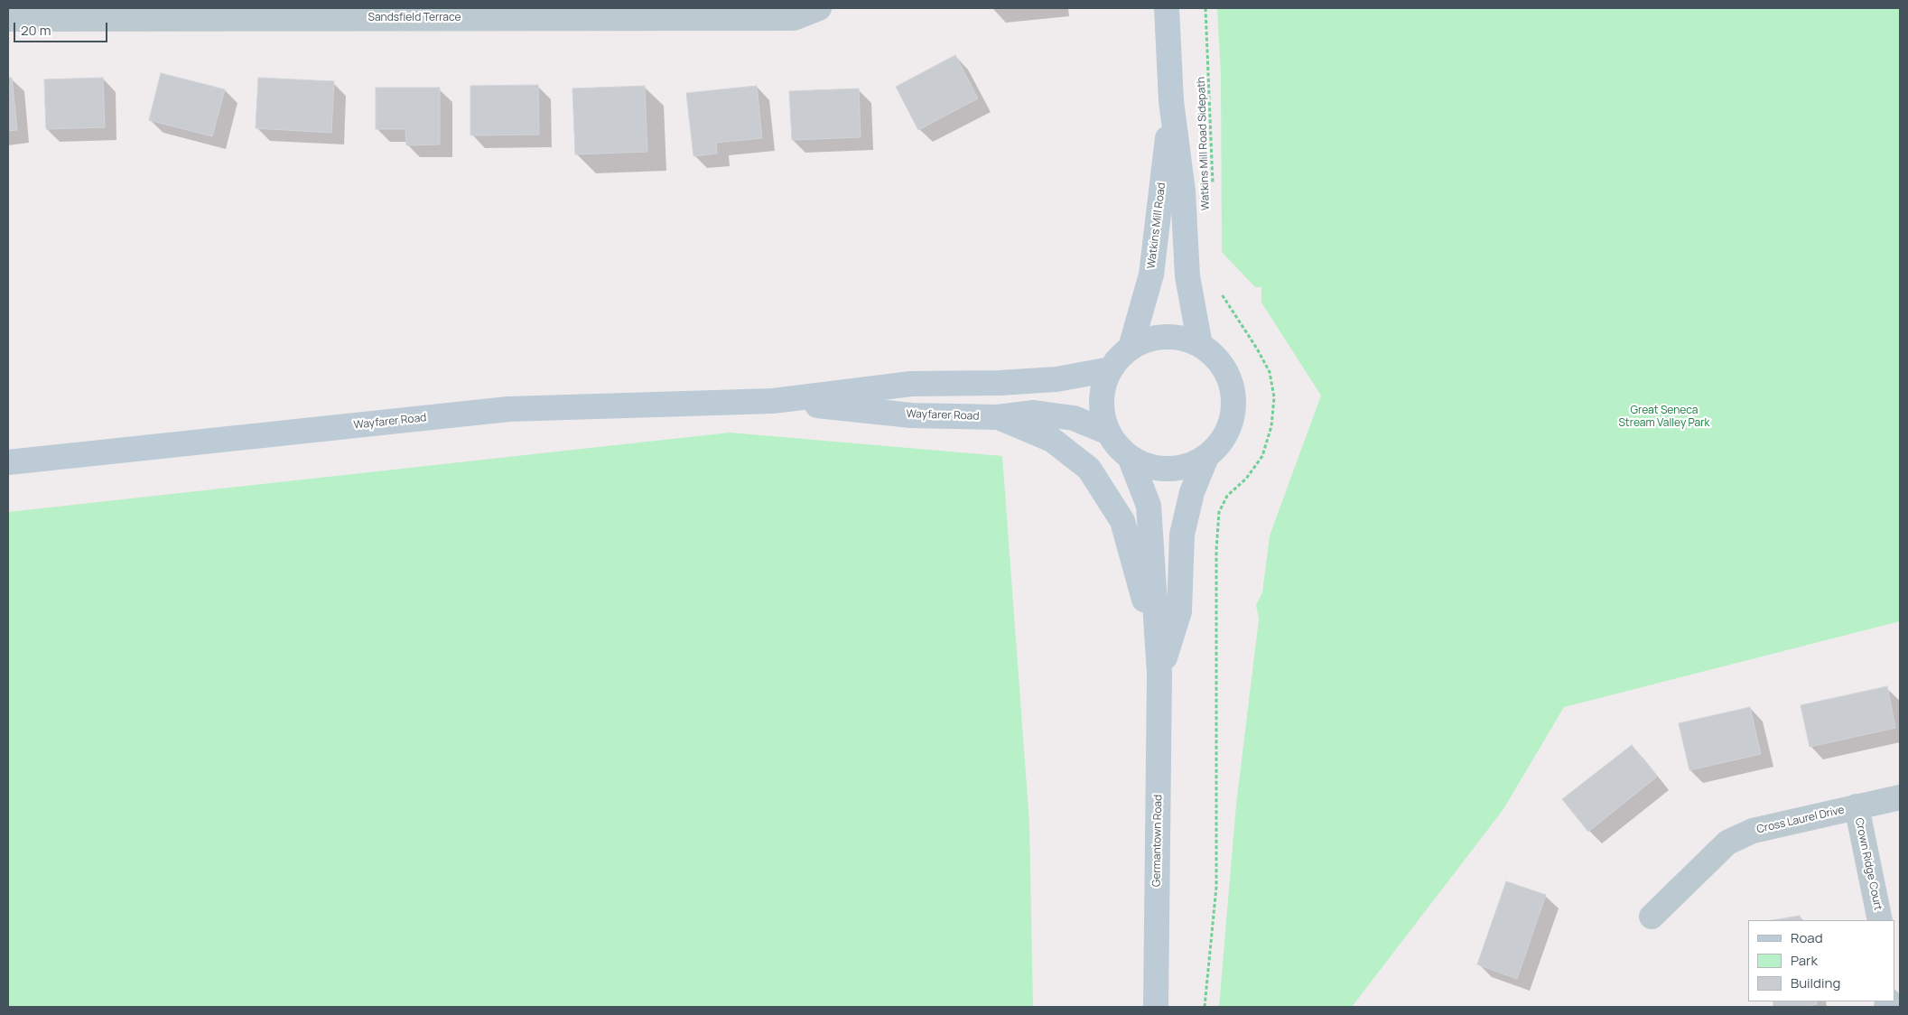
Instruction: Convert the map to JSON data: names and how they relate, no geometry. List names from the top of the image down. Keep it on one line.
{"streets":{"street":["Sandsfield Terrace","Watkins Mill Road","Wayfarer Road","Cross Laurel Drive","Germantown Road","Crown Ridge Court"],"path":["Watkins Mill Road Sidepath"]},"crossings":[["Watkins Mill Road","Wayfarer Road"],["Watkins Mill Road","Germantown Road"],["Wayfarer Road","Germantown Road"],["Cross Laurel Drive","Crown Ridge Court"]],"parks":["Great Seneca Stream Valley Park"],"legend":["Road","Park","Building"],"scale_bar":"20 m"}
